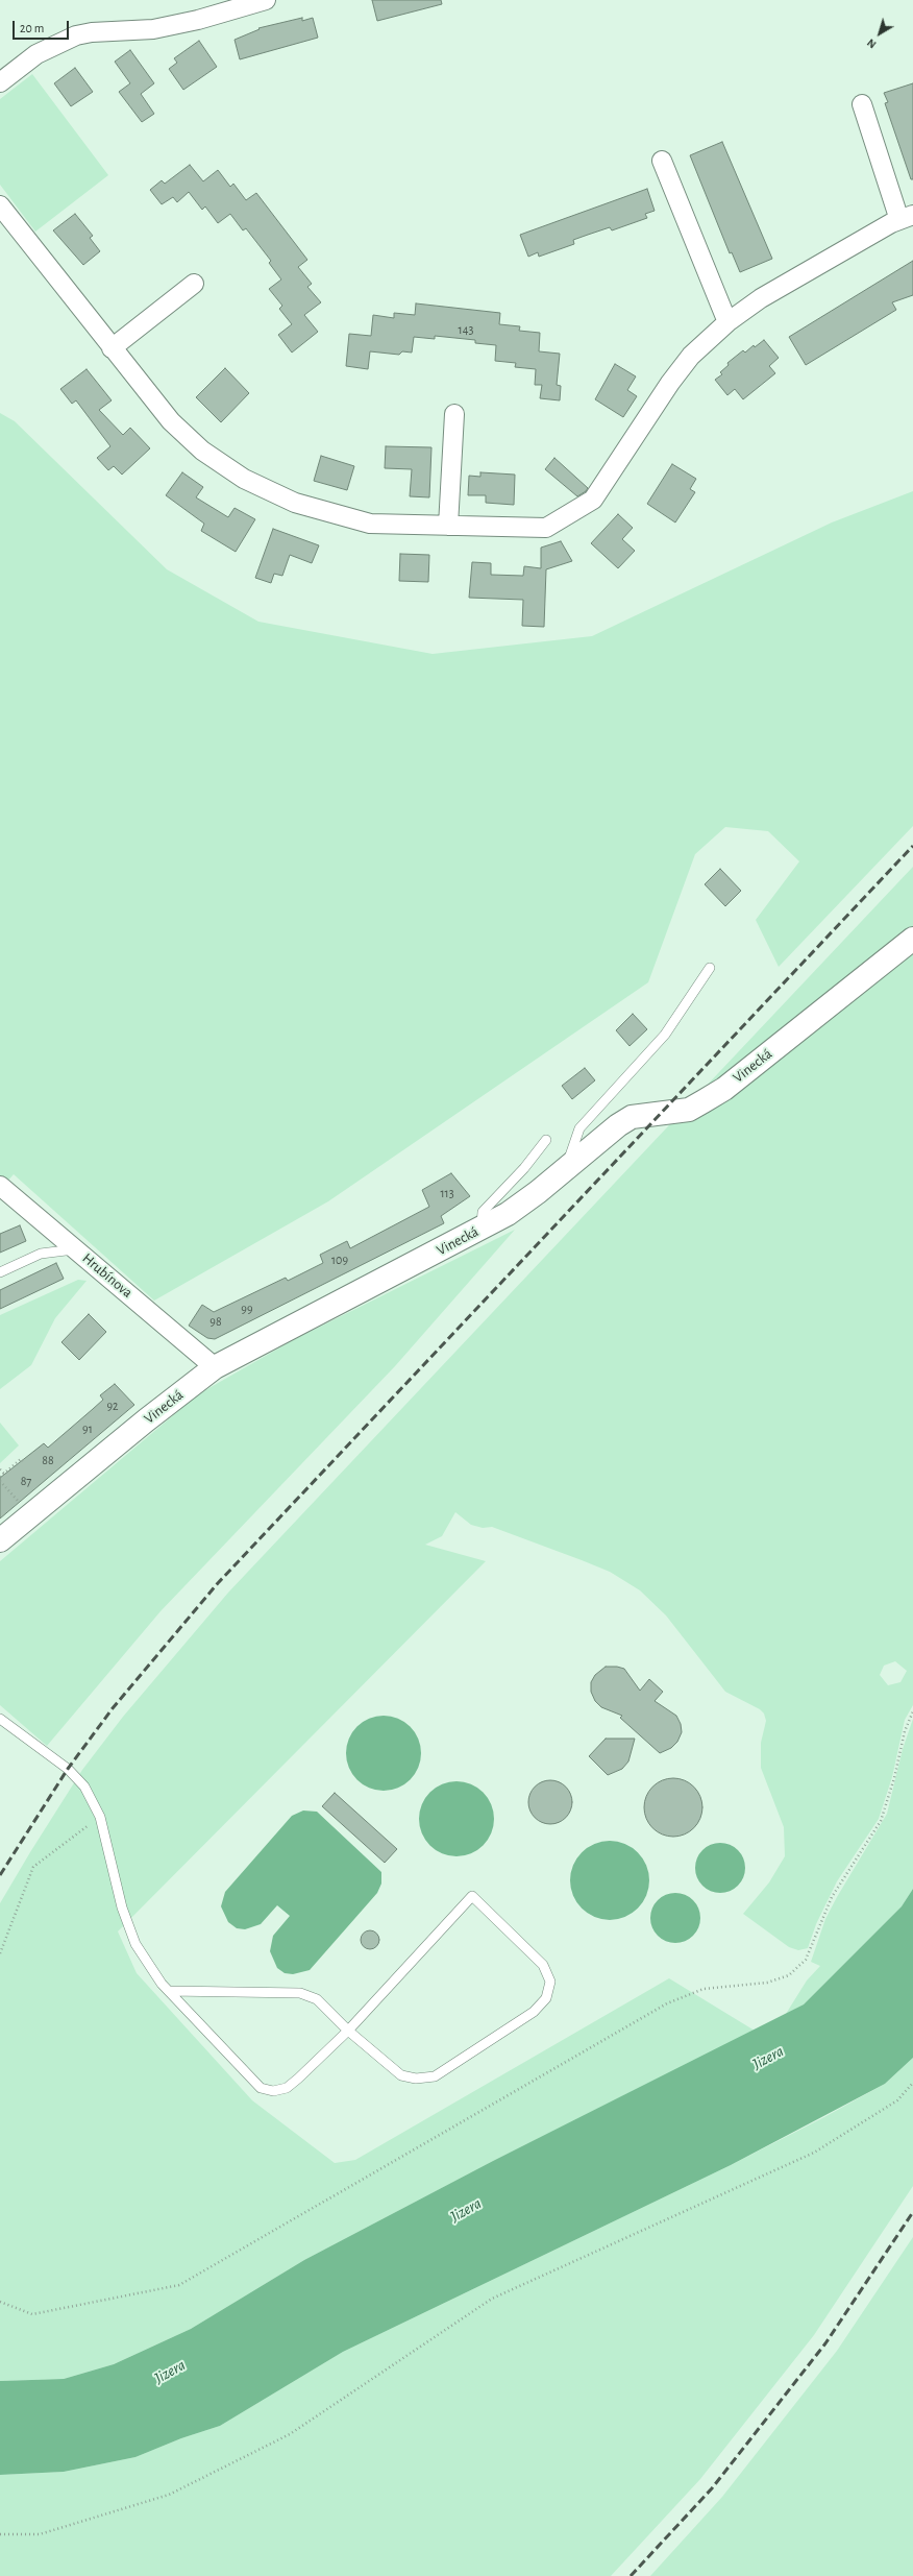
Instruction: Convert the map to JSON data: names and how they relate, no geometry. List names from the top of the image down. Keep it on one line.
{"streets":{"street":["Vinecká","Hrubínova"]},"crossings":[["Vinecká","Hrubínova"]],"water":["Jizera"],"house_numbers":["143","113","109","99","98","92","91","88","87"],"scale_bar":"20 m","north":"bottom left"}
